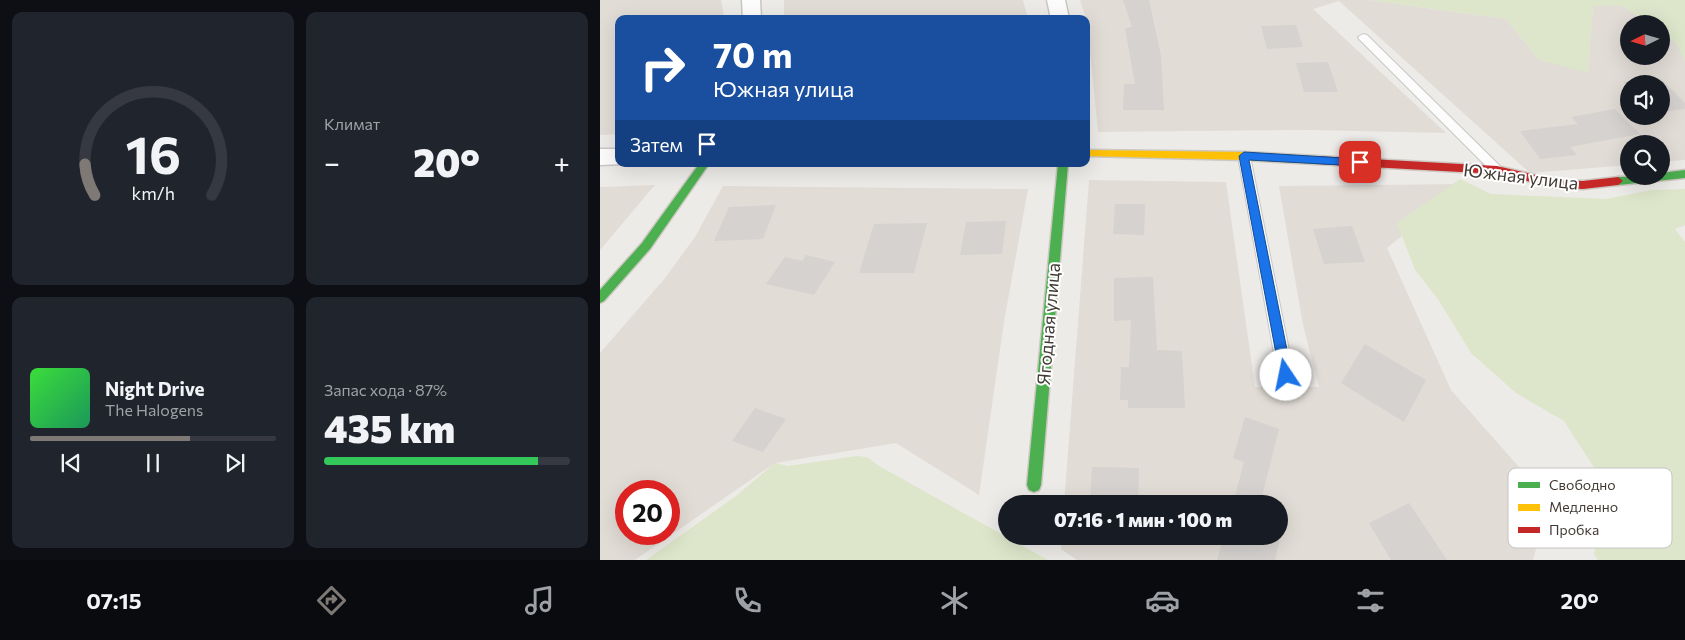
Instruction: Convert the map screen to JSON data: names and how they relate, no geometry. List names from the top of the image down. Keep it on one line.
{"streets":{"street":["Южная улица","Ягодная улица"]},"legend":["Свободно","Медленно","Пробка"],"north":"left","page":{"tile":["Климат",["Запас хода · 87%","435 km"]],"turn":["70 m","Южная улица"],"then":"Затем","heat":["−","20°","+"],"song":["Night Drive","The Halogens"],"limit":"20","trip":"07:16 · 1 мин · 100 m","tabs":["07:15","20°"],"gauge":["16","km/h"]}}
